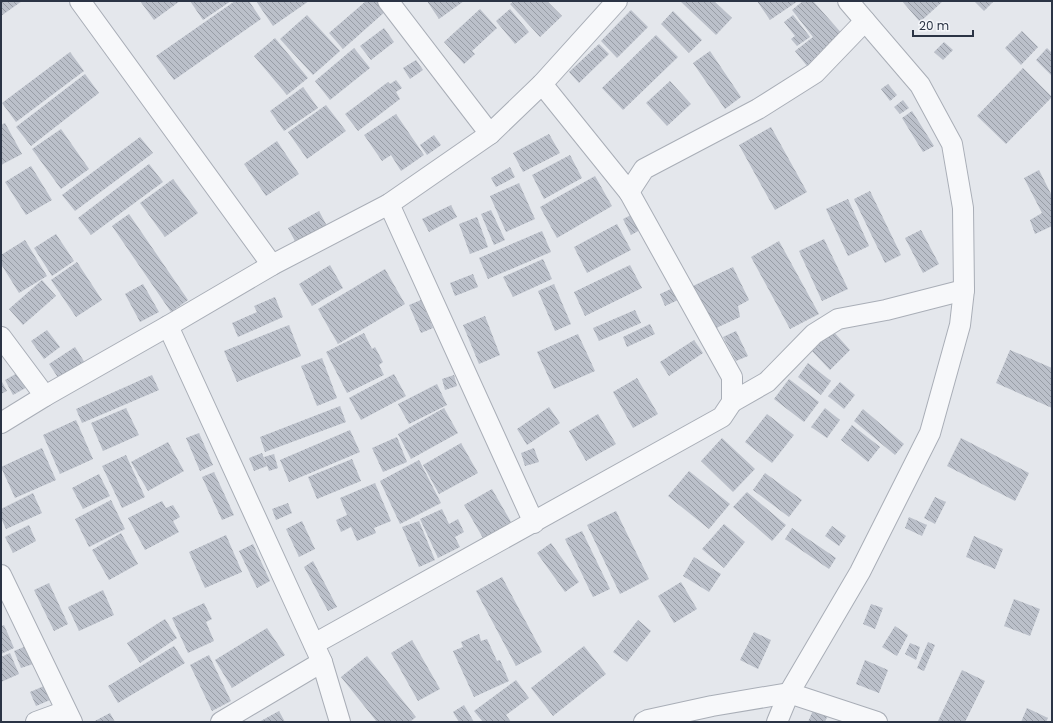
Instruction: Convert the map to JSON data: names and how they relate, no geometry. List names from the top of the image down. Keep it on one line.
{"scale_bar":"20 m"}
